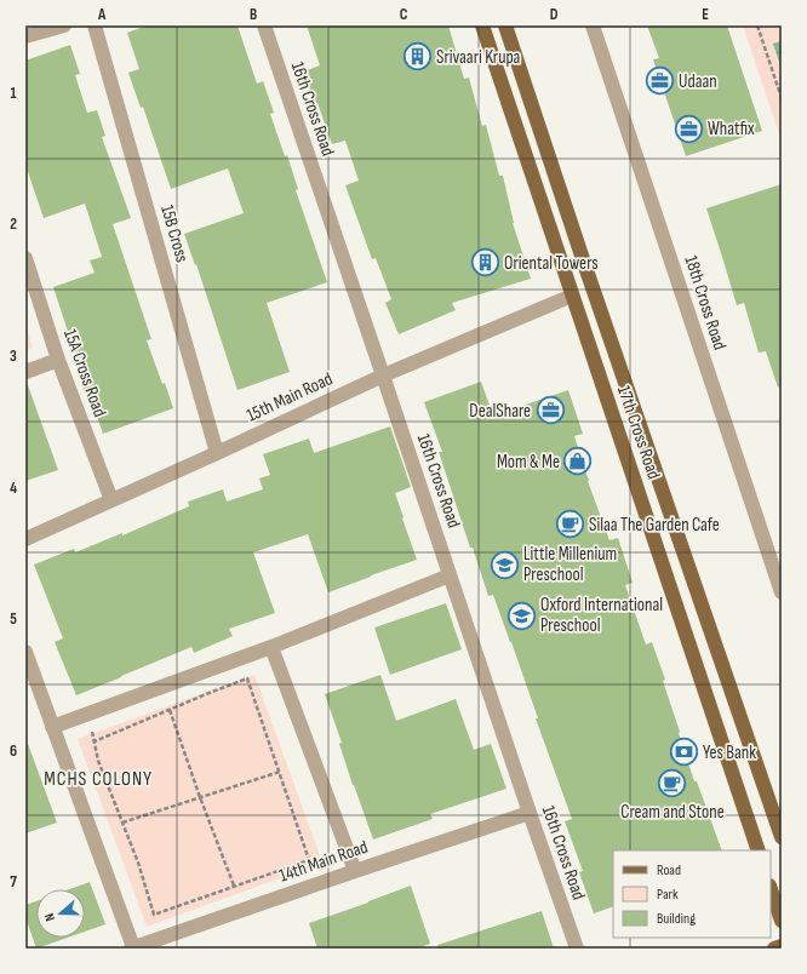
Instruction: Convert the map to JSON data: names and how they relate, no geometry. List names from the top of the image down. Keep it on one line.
{"streets":{"main road":["17th Cross Road"],"street":["16th Cross Road","15B Cross","18th Cross Road","15A Cross Road","15th Main Road","14th Main Road"]},"crossings":[["16th Cross Road","15th Main Road"],["16th Cross Road","14th Main Road"],["15B Cross","15th Main Road"],["15A Cross Road","15th Main Road"],["15th Main Road","17th Cross Road"]],"districts":["MCHS COLONY"],"places":{"building":["Srivaari Krupa","Oriental Towers"],"office":["Udaan","Whatfix","DealShare"],"shop":["Mom & Me"],"cafe":["Silaa The Garden Cafe","Cream and Stone"],"school or university":["Little Millenium Preschool","Oxford International Preschool"],"bank":["Yes Bank"]},"legend":["Road","Park","Building"],"north":"left","grid":{"columns":["A","B","C","D","E"],"rows":["1","2","3","4","5","6","7"]}}
